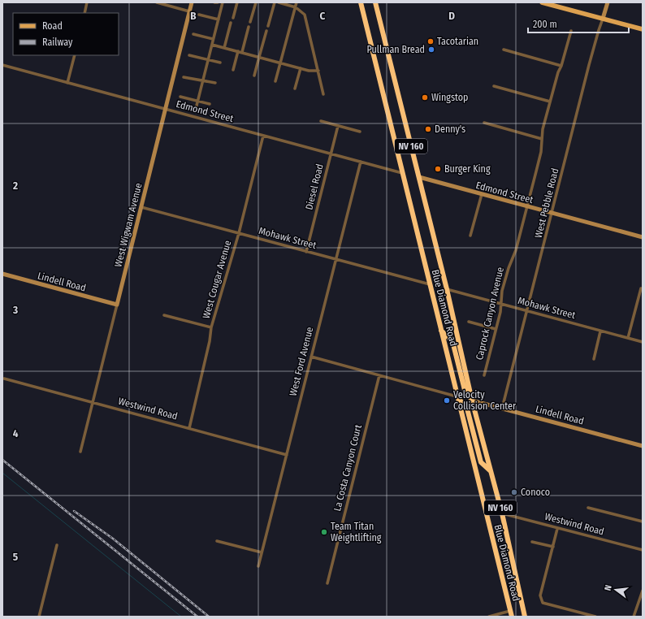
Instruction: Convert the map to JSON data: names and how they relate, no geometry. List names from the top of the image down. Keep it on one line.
{"streets":{"highway":["NV 160","Blue Diamond Road"],"street":["Edmond Street","Diesel Road","West Pebble Road","West Wigwam Avenue","Mohawk Street","West Cougar Avenue","Lindell Road","Caprock Canyon Avenue","West Ford Avenue","Westwind Road","La Costa Canyon Court"]},"crossings":[["Edmond Street","Diesel Road"],["Edmond Street","West Pebble Road"],["Edmond Street","West Wigwam Avenue"],["Edmond Street","West Cougar Avenue"],["Edmond Street","Blue Diamond Road"],["Edmond Street","Caprock Canyon Avenue"],["Edmond Street","West Ford Avenue"],["Diesel Road","Mohawk Street"],["West Pebble Road","Mohawk Street"],["West Pebble Road","Lindell Road"],["West Wigwam Avenue","Mohawk Street"],["West Wigwam Avenue","Lindell Road"],["West Wigwam Avenue","Westwind Road"],["Mohawk Street","West Cougar Avenue"],["Mohawk Street","Blue Diamond Road"],["Mohawk Street","Caprock Canyon Avenue"],["Mohawk Street","West Ford Avenue"],["West Cougar Avenue","Westwind Road"],["Lindell Road","Blue Diamond Road"],["Blue Diamond Road","Westwind Road"],["West Ford Avenue","Westwind Road"]],"places":["Tacotarian","Pullman Bread","Wingstop","Denny's","Burger King","Velocity Collision Center","Conoco","Team Titan Weightlifting"],"legend":["Road","Railway"],"scale_bar":"200 m","north":"left","grid":{"columns":["B","C","D"],"rows":["2","3","4","5"]}}
